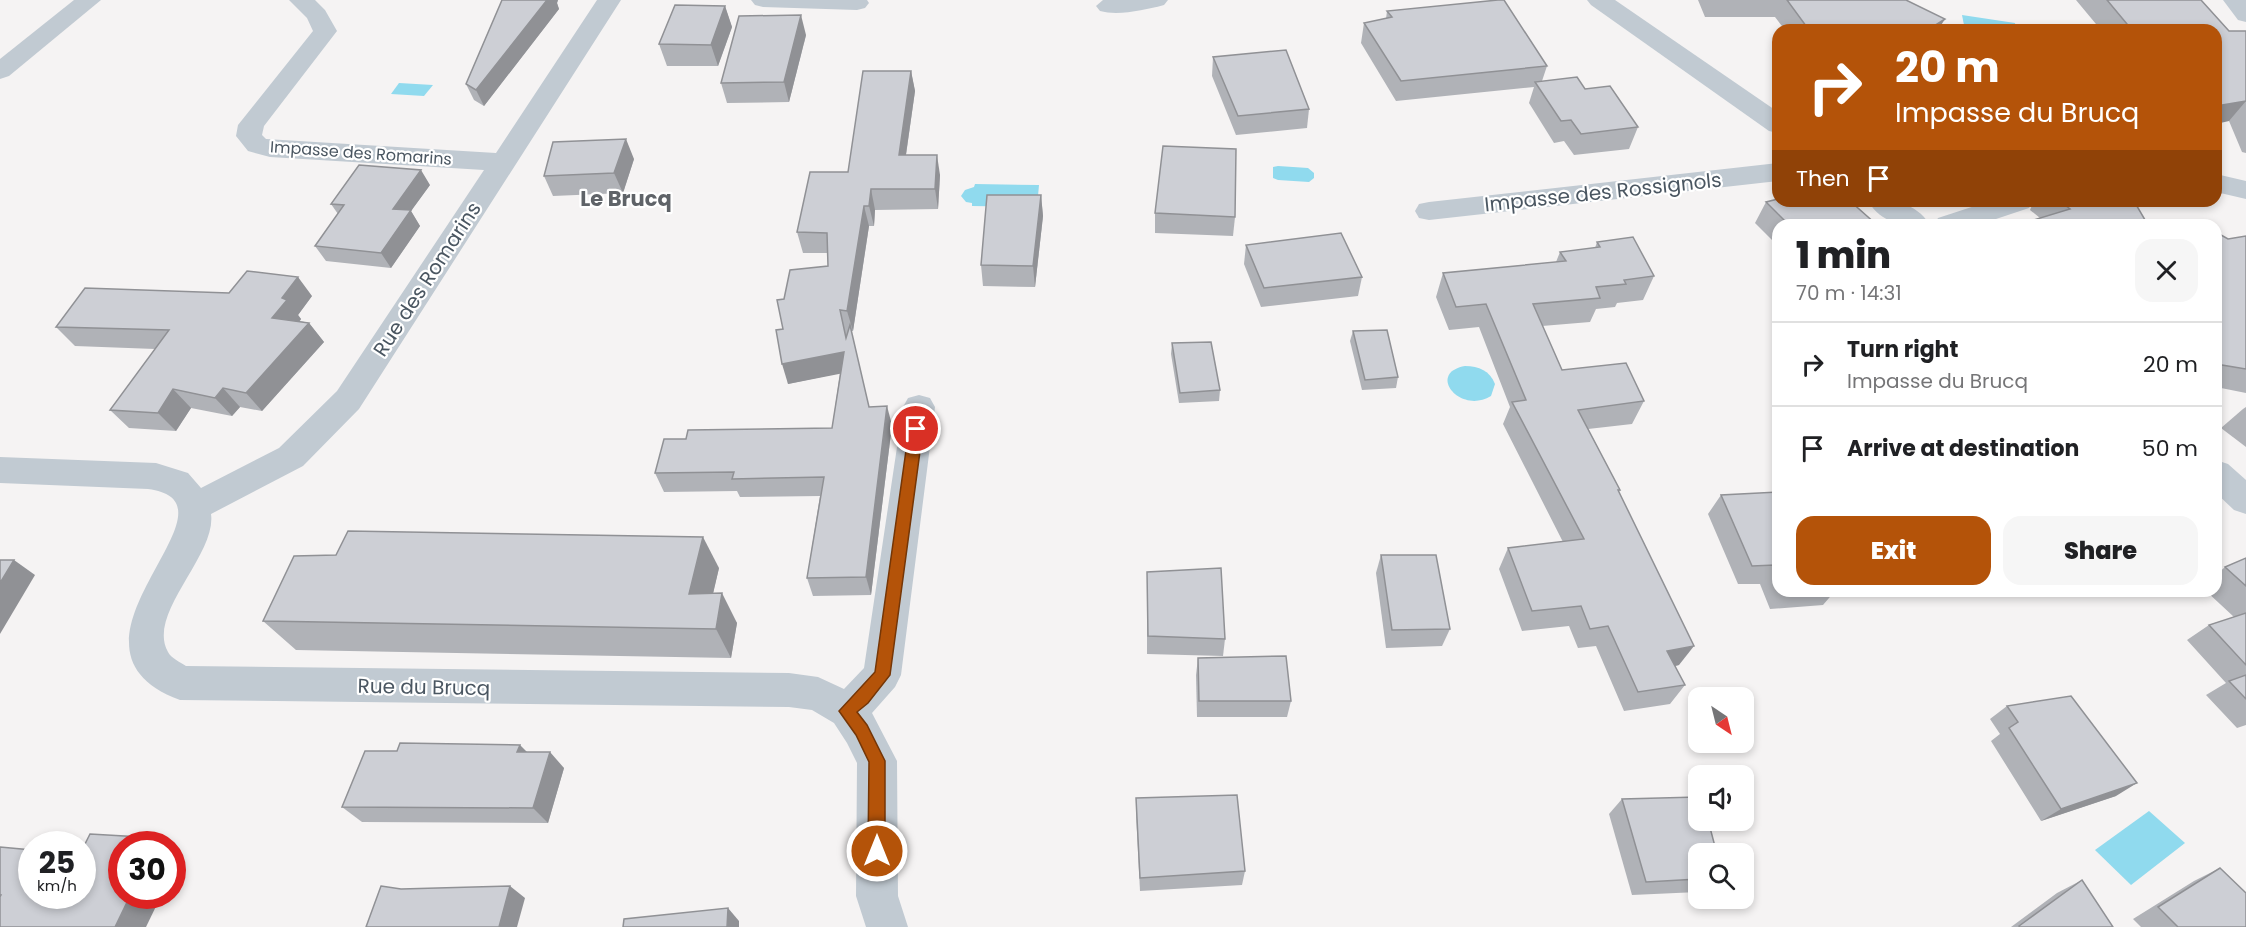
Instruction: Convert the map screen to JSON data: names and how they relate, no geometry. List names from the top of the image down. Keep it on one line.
{"streets":{"street":["Impasse des Romarins","Impasse des Rossignols","Rue des Romarins","Rue du Brucq"]},"crossings":[["Impasse des Romarins","Rue des Romarins"],["Rue des Romarins","Rue du Brucq"]],"districts":["Le Brucq"],"north":"bottom right","page":{"turn":["20 m","Impasse du Brucq"],"then":"Then","heading":["1 min","70 m · 14:31"],"list":[{"name":"Turn right","note":"Impasse du Brucq","value":"20 m"},{"name":"Arrive at destination","value":"50 m"}],"buttons":["Exit","Share"],"speed":"25 km/h","limit":"30"}}
